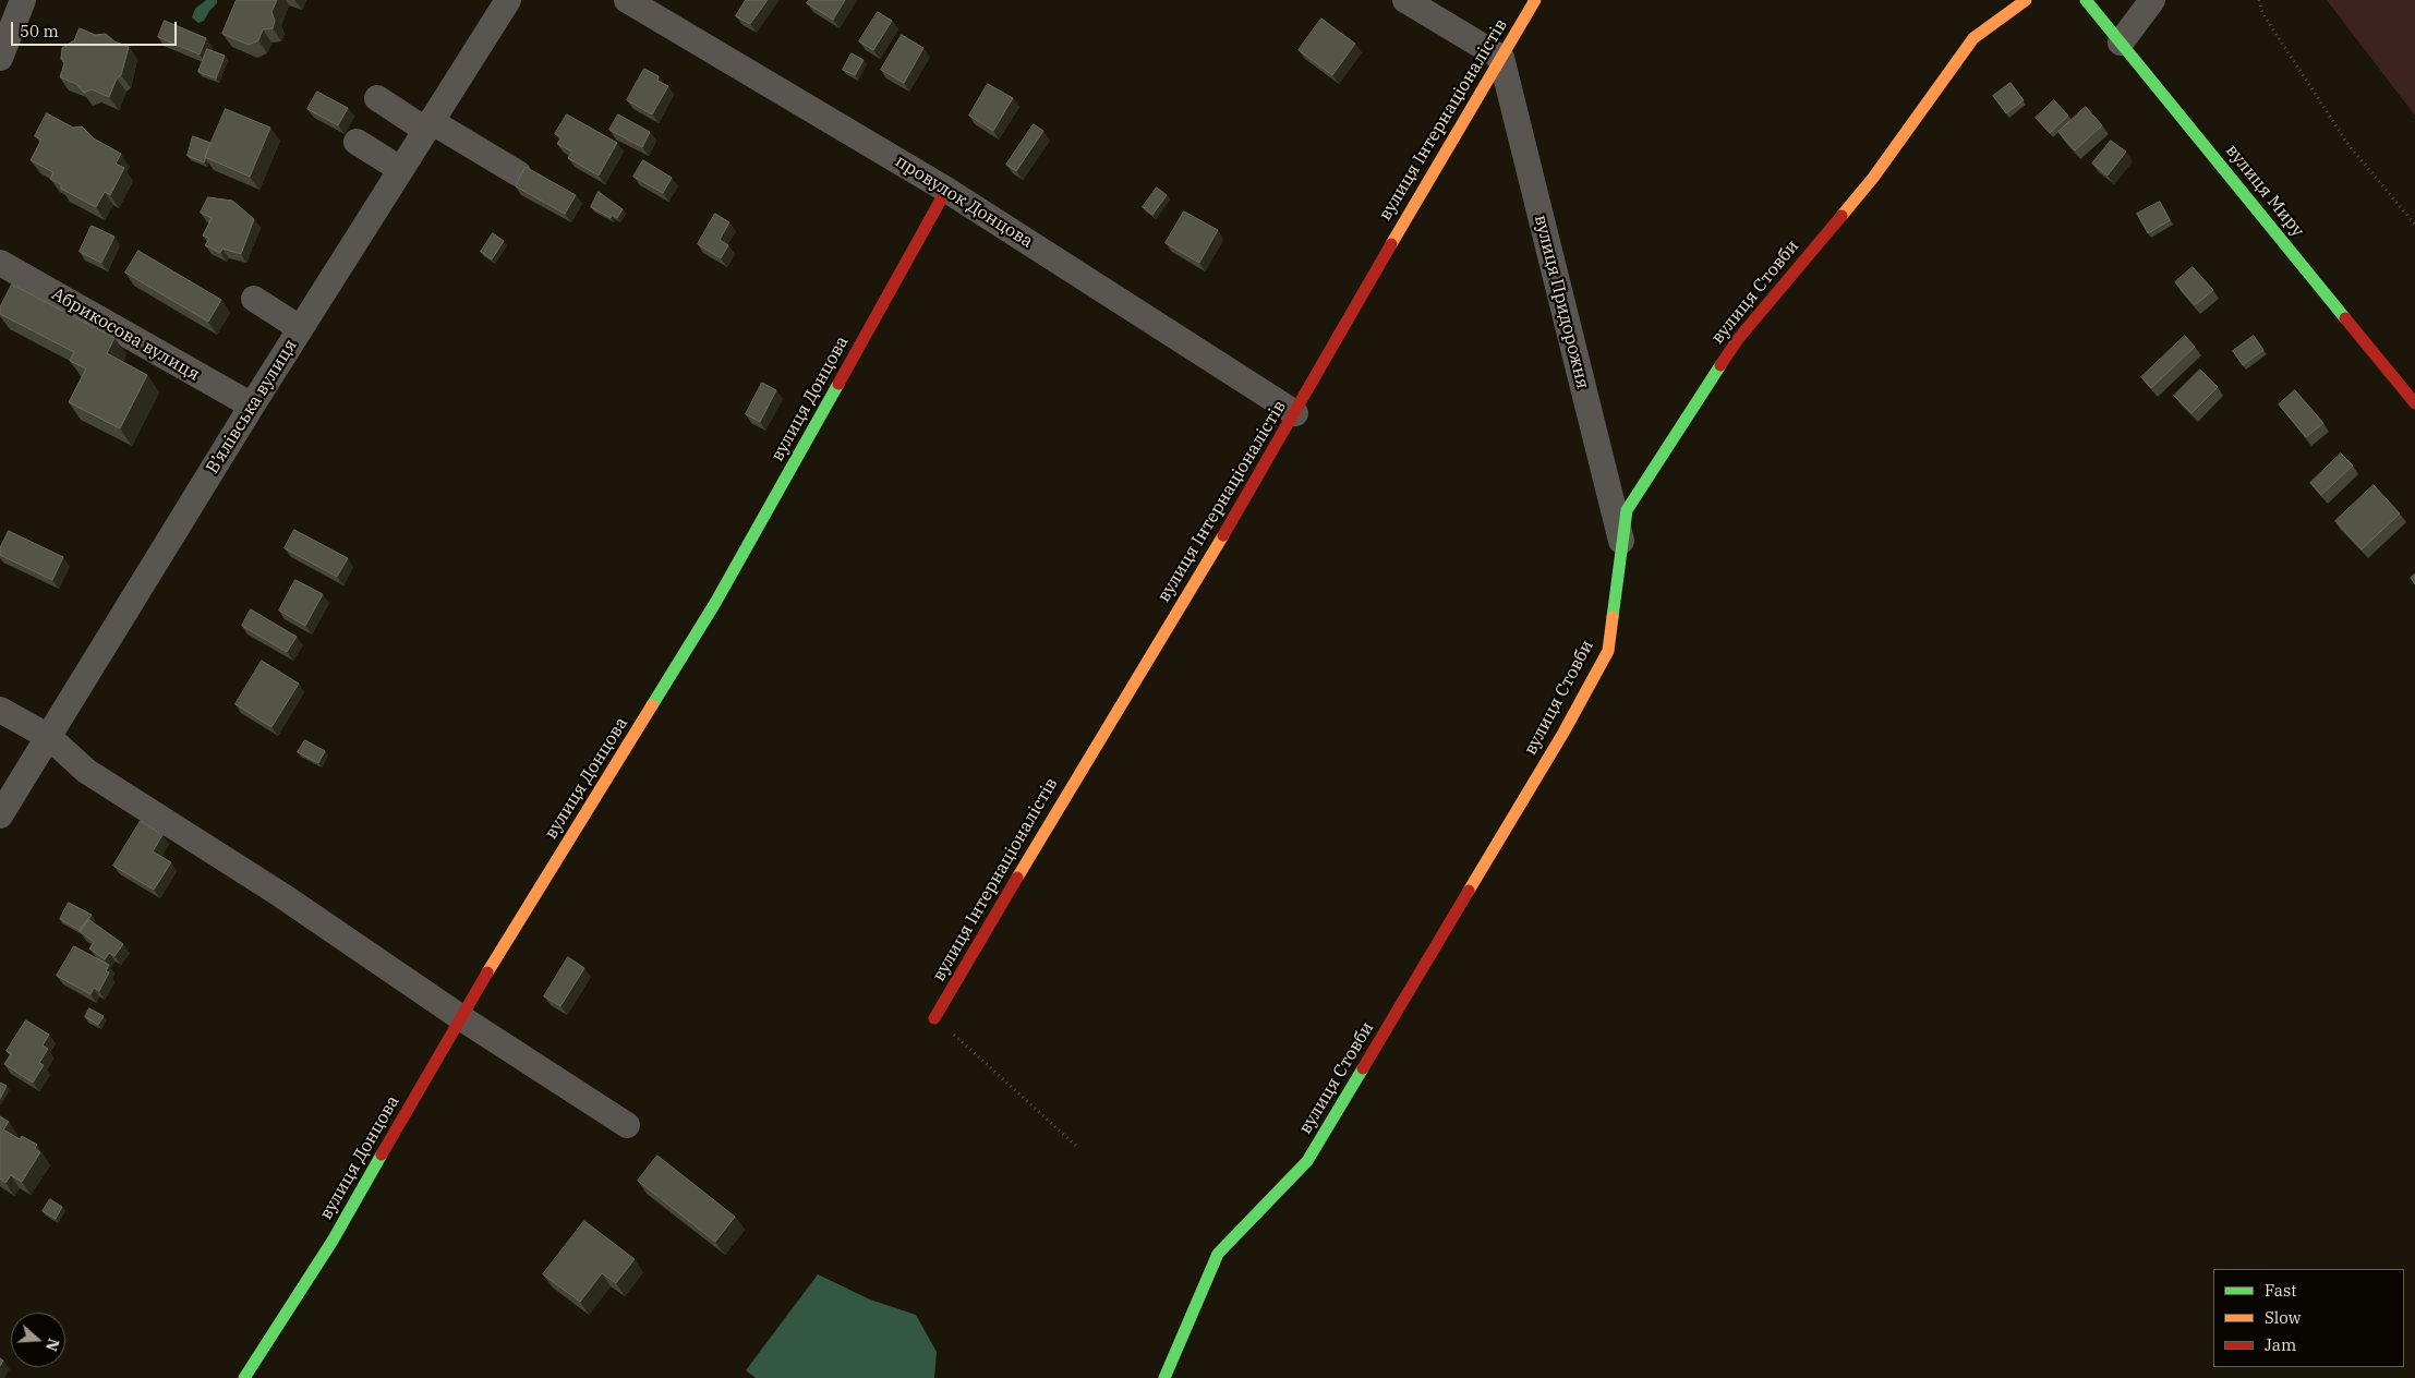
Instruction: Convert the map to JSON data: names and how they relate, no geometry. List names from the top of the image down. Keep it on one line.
{"streets":{"street":["вулиця Інтернаціоналістів","вулиця Миру","провулок Донцова","вулиця Стовби","вулиця Придорожня","Абрикосова вулиця","вулиця Донцова","В’ялівська вулиця"]},"crossings":[["вулиця Інтернаціоналістів","провулок Донцова"],["вулиця Інтернаціоналістів","вулиця Придорожня"],["провулок Донцова","вулиця Донцова"],["вулиця Стовби","вулиця Придорожня"],["Абрикосова вулиця","В’ялівська вулиця"]],"legend":["Fast","Slow","Jam"],"scale_bar":"50 m","north":"right"}
